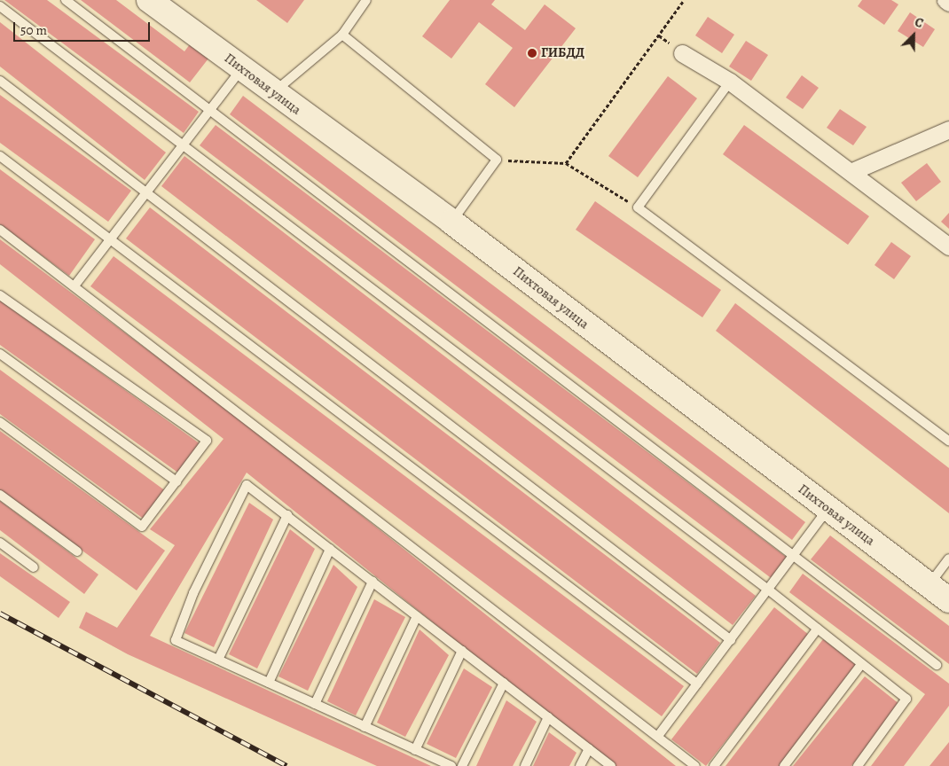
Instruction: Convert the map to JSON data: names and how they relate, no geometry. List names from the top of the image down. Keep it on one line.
{"streets":{"street":["Пихтовая улица"]},"places":["ГИБДД"],"scale_bar":"50 m","north":"top right"}
